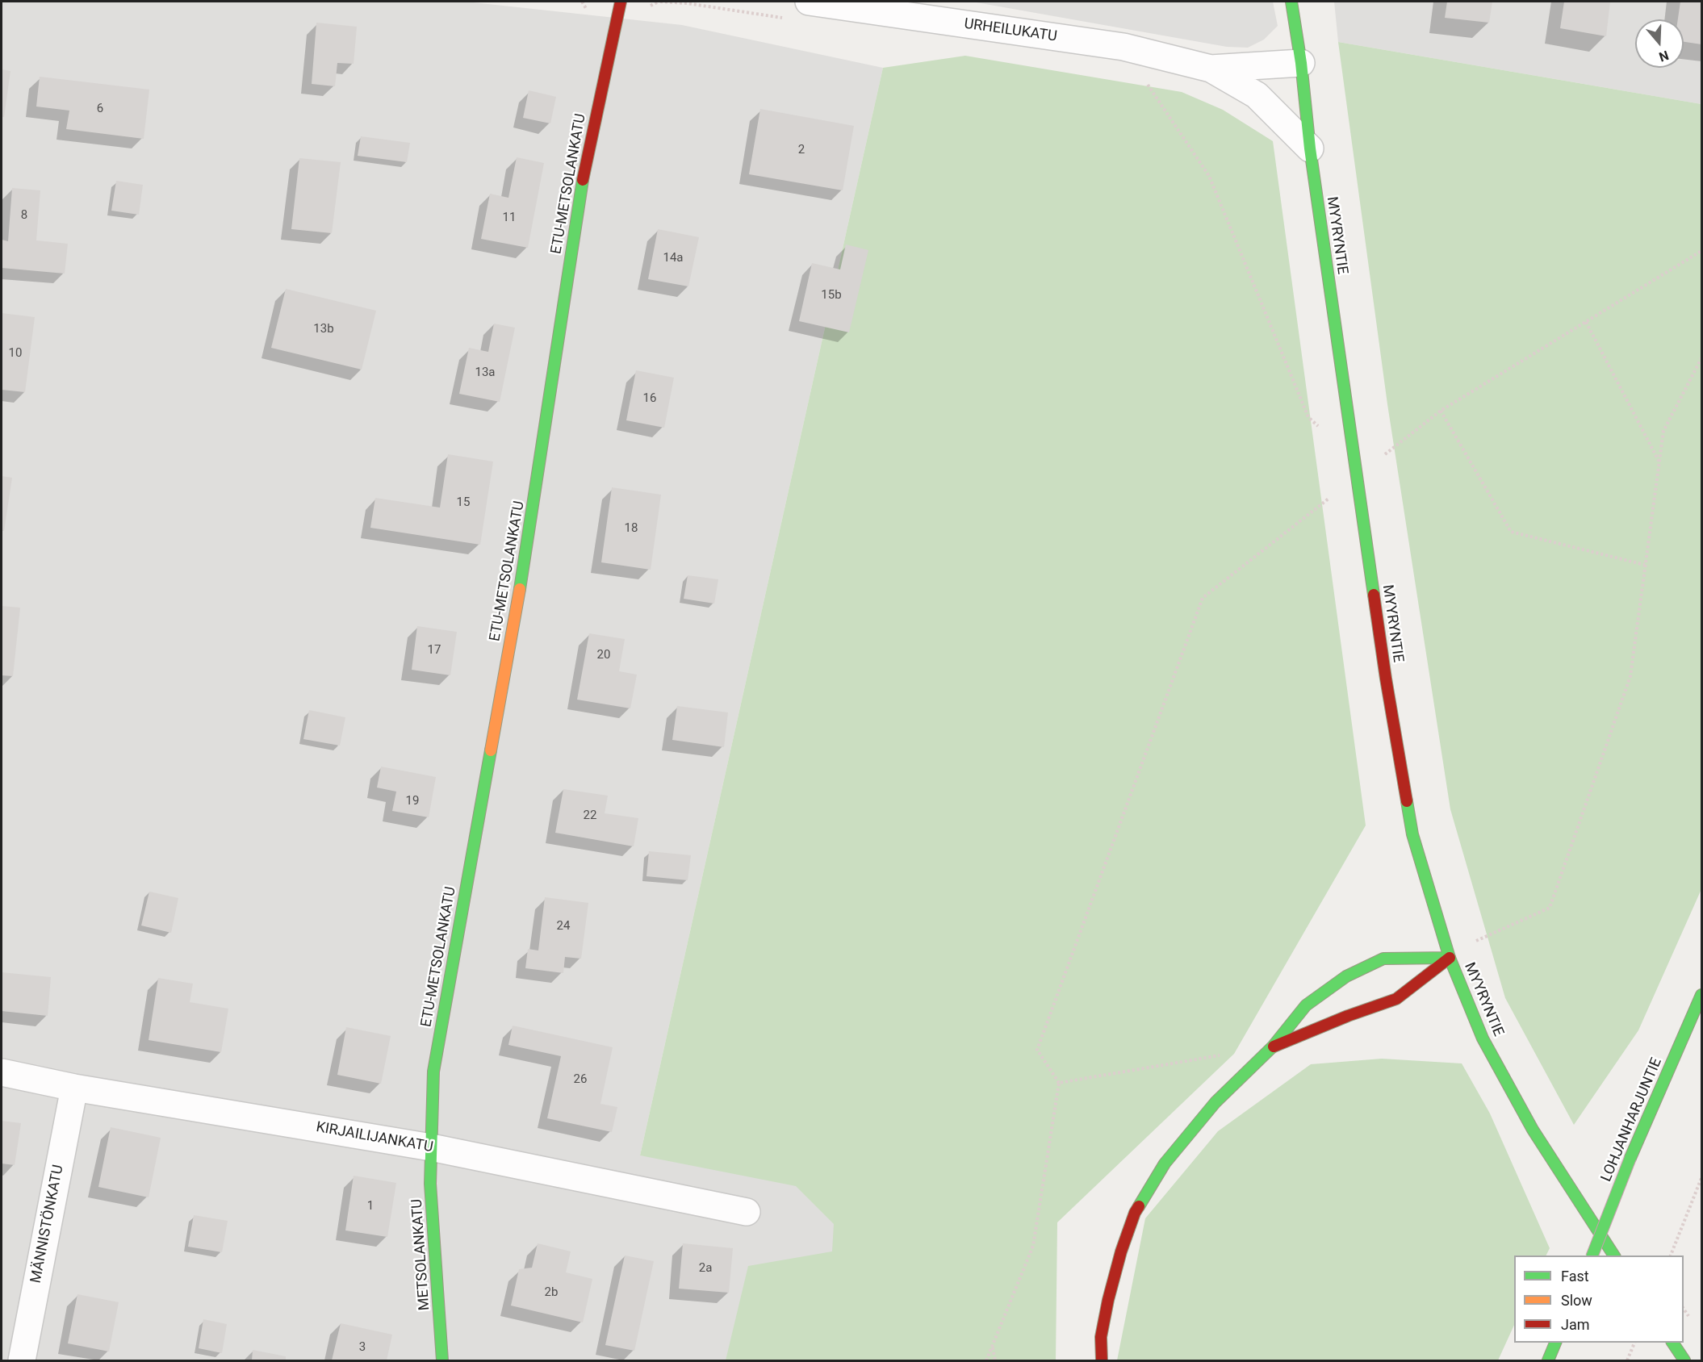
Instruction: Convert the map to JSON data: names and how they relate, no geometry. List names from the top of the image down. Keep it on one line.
{"streets":{"main road":["ETU-METSOLANKATU","MYYRYNTIE","LOHJANHARJUNTIE","METSOLANKATU"],"street":["URHEILUKATU","KIRJAILIJANKATU","MÄNNISTÖNKATU"]},"crossings":[["URHEILUKATU","MYYRYNTIE"],["ETU-METSOLANKATU","KIRJAILIJANKATU"],["ETU-METSOLANKATU","METSOLANKATU"],["KIRJAILIJANKATU","MÄNNISTÖNKATU"],["KIRJAILIJANKATU","METSOLANKATU"]],"house_numbers":["6","2","8","11","14a","15b","13b","10","13a","16","15","18","17","20","19","22","24","26","1","2a","2b","3"],"legend":["Fast","Slow","Jam"],"north":"bottom"}
